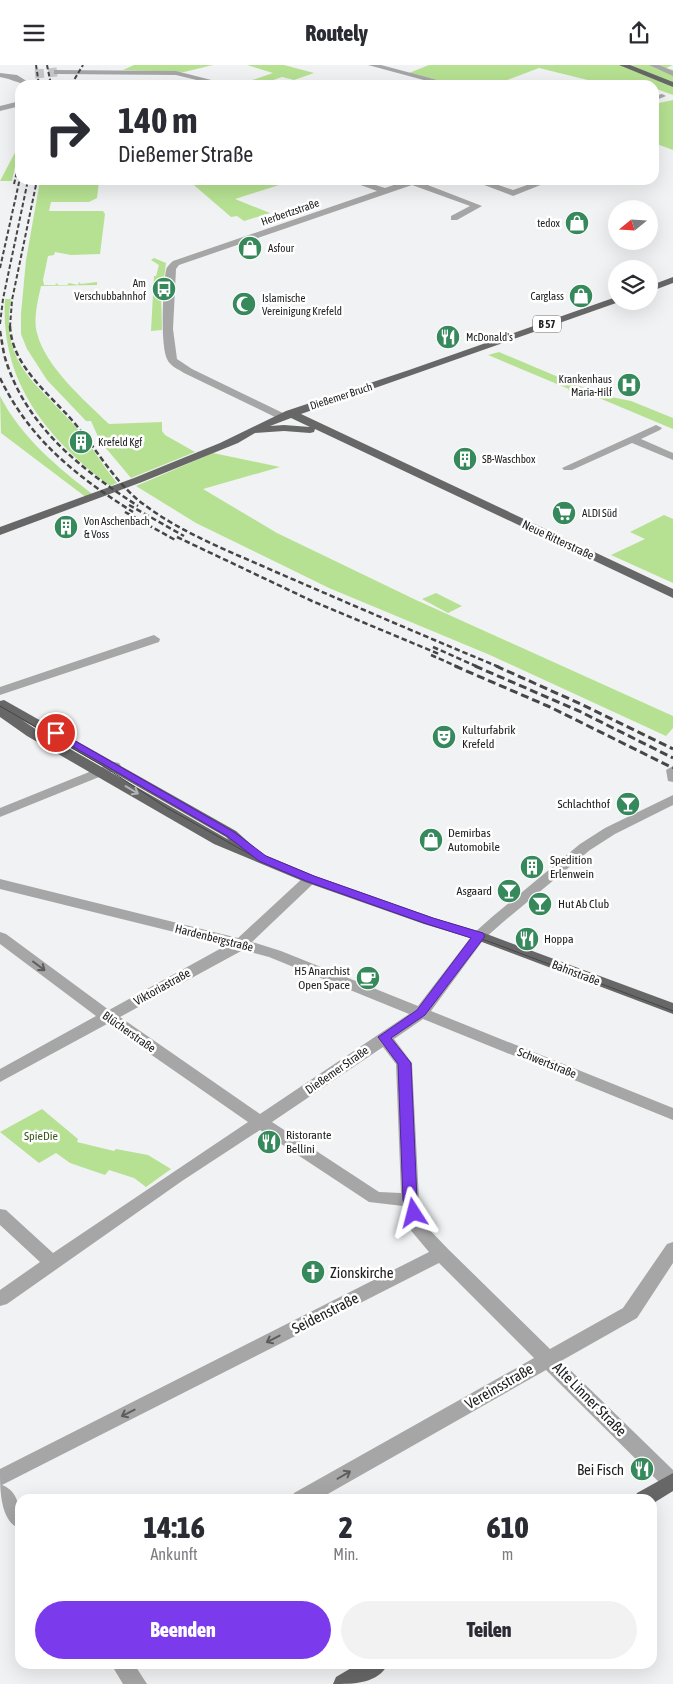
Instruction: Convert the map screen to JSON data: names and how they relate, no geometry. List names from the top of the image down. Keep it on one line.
{"streets":{"main road":["B 57","Dießemer Bruch","Neue Ritterstraße","Bahnstraße"],"street":["Herbertzstraße","Hardenbergstraße","Viktoriastraße","Blücherstraße","Schwertstraße","Dießemer Straße","Seidenstraße","Vereinsstraße","Alte Linner Straße"]},"crossings":[["Herbertzstraße","Dießemer Bruch"],["Herbertzstraße","Neue Ritterstraße"],["Dießemer Bruch","Neue Ritterstraße"],["Hardenbergstraße","Viktoriastraße"],["Hardenbergstraße","Schwertstraße"],["Hardenbergstraße","Dießemer Straße"],["Bahnstraße","Viktoriastraße"],["Bahnstraße","Dießemer Straße"],["Viktoriastraße","Blücherstraße"],["Blücherstraße","Dießemer Straße"],["Schwertstraße","Dießemer Straße"],["Seidenstraße","Alte Linner Straße"],["Vereinsstraße","Alte Linner Straße"]],"one_way":["Blücherstraße","Seidenstraße","Vereinsstraße"],"parks":["SpieDie"],"places":{"shop":["tedox","Asfour","Carglass","Demirbas Automobile"],"bus stop":["Am Verschubbahnhof"],"mosque":["Islamische Vereinigung Krefeld"],"restaurant":["McDonald's","Hoppa","Ristorante Bellini","Bei Fisch"],"hospital":["Krankenhaus Maria-Hilf"],"building":["Krefeld Kgf","SB-Waschbox","Von Aschenbach & Voss","Spedition Erlenwein"],"supermarket":["ALDI Süd"],"theatre":["Kulturfabrik Krefeld"],"bar":["Schlachthof","Asgaard","Hut Ab Club"],"cafe":["H5 Anarchist Open Space"],"church":["Zionskirche"]},"north":"left","page":{"header":"Routely","turn":["140 m","Dießemer Straße"],"eta":["14:16","Ankunft","2","Min.","610","m"],"buttons":["Beenden","Teilen"]}}
